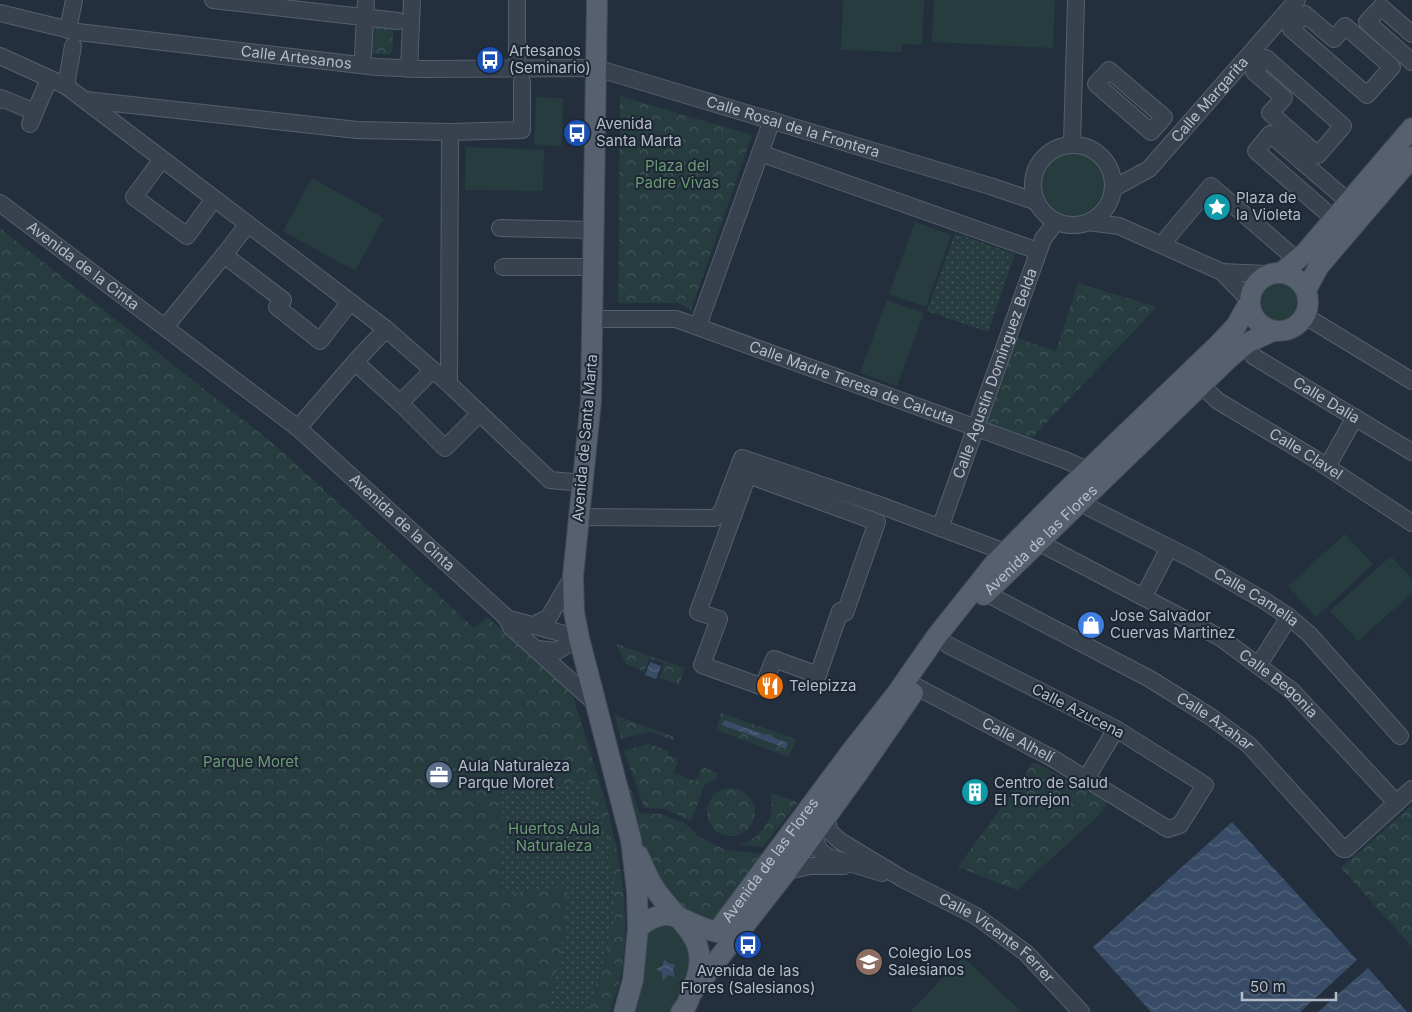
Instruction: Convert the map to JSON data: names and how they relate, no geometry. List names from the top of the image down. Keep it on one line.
{"streets":{"main road":["Avenida de Santa Marta","Avenida de las Flores"],"street":["Calle Artesanos","Calle Margarita","Calle Rosal de la Frontera","Avenida de la Cinta","Calle Agustín Domínguez Belda","Calle Madre Teresa de Calcuta","Calle Dalia","Calle Clavel","Calle Camelia","Calle Begonia","Calle Azucena","Calle Azahar","Calle Alhelí","Calle Vicente Ferrer"]},"crossings":[["Calle Artesanos","Calle Rosal de la Frontera"],["Calle Artesanos","Avenida de Santa Marta"],["Calle Margarita","Calle Rosal de la Frontera"],["Calle Margarita","Calle Agustín Domínguez Belda"],["Calle Rosal de la Frontera","Calle Agustín Domínguez Belda"],["Calle Rosal de la Frontera","Avenida de Santa Marta"],["Avenida de la Cinta","Avenida de Santa Marta"],["Calle Agustín Domínguez Belda","Calle Madre Teresa de Calcuta"],["Calle Madre Teresa de Calcuta","Avenida de Santa Marta"],["Calle Madre Teresa de Calcuta","Avenida de las Flores"],["Calle Dalia","Avenida de las Flores"],["Avenida de Santa Marta","Avenida de las Flores"],["Calle Clavel","Avenida de las Flores"],["Avenida de las Flores","Calle Camelia"],["Avenida de las Flores","Calle Begonia"],["Avenida de las Flores","Calle Azucena"],["Avenida de las Flores","Calle Azahar"],["Avenida de las Flores","Calle Alhelí"],["Avenida de las Flores","Calle Vicente Ferrer"],["Calle Azucena","Calle Alhelí"]],"parks":["Plaza del Padre Vivas","Parque Moret","Huertos Aula Naturaleza"],"places":{"bus stop":["Artesanos (Seminario)","Avenida Santa Marta","Avenida de las Flores (Salesianos)"],"place":["Plaza de la Violeta"],"shop":["Jose Salvador Cuervas Martinez"],"restaurant":["Telepizza"],"office":["Aula Naturaleza Parque Moret"],"building":["Centro de Salud El Torrejon"],"school or university":["Colegio Los Salesianos"]},"scale_bar":"50 m"}
